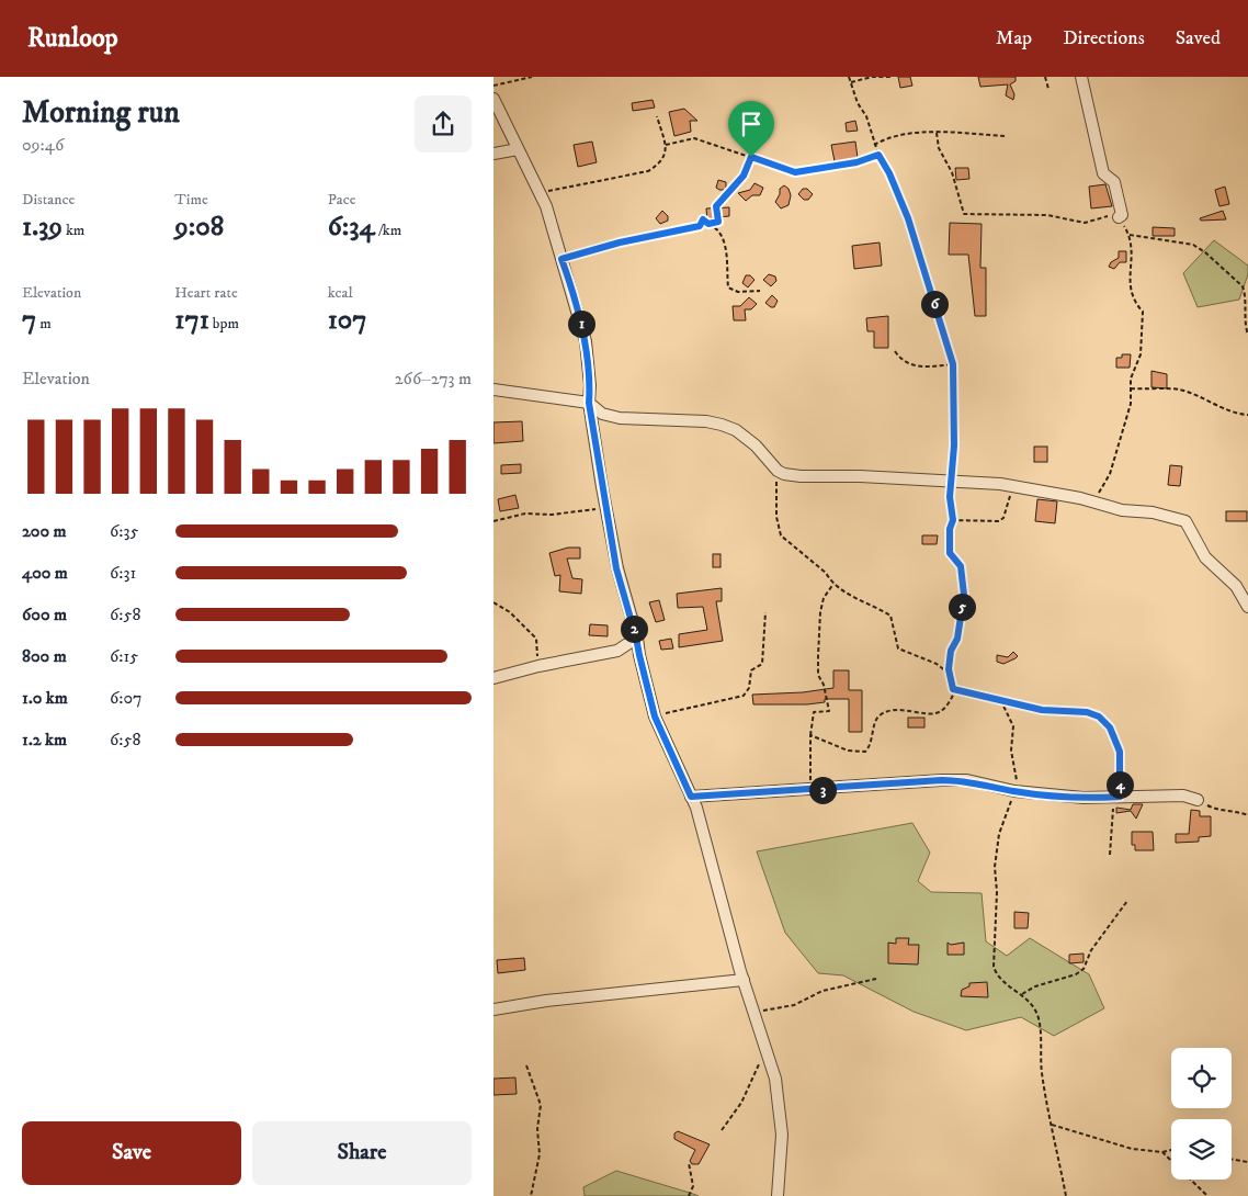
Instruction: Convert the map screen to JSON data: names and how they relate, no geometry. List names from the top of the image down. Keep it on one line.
{"page":{"header":"Runloop","nav":["Map","Directions","Saved"],"heading":["Morning run","09:46"],"stats":[["Distance","1.39 km"],["Time","9:08"],["Pace","6:34 /km"],["Elevation","7 m"],["Heart rate","171 bpm"],["kcal","107"]],"pins":["6","1","5","2","4","3"],"chart":["Elevation","266–273 m"],"list":[{"name":"200 m","note":"6:35"},{"name":"400 m","note":"6:31"},{"name":"600 m","note":"6:58"},{"name":"800 m","note":"6:15"},{"name":"1.0 km","note":"6:07"},{"name":"1.2 km","note":"6:58"}],"buttons":["Save","Share"]}}
